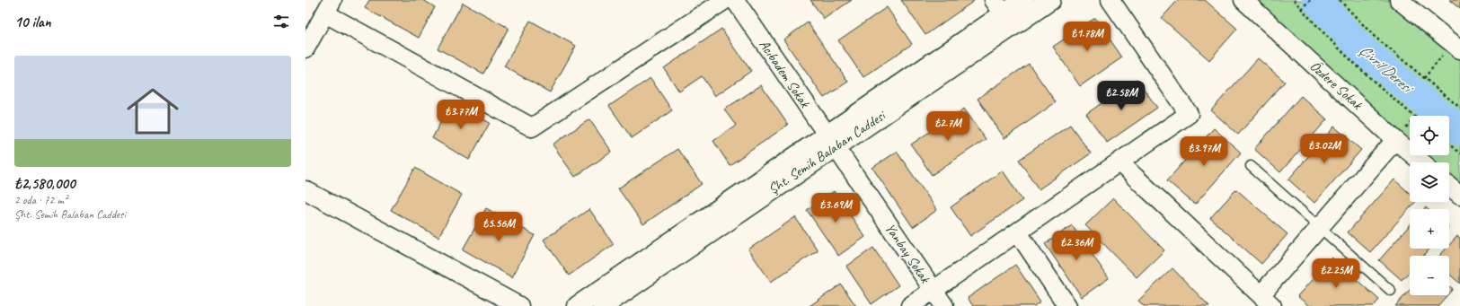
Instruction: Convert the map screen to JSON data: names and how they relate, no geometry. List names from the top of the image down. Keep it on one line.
{"streets":{"street":["Acıbadem Sokak","Özdere Sokak","Şht. Semih Balaban Caddesi","Yanbay Sokak"]},"crossings":[["Acıbadem Sokak","Şht. Semih Balaban Caddesi"],["Acıbadem Sokak","Yanbay Sokak"],["Şht. Semih Balaban Caddesi","Yanbay Sokak"]],"water":["Çivril Deresi"],"page":{"heading":"10 ilan","price":["₺1.78M","₺2.58M","₺3.77M","₺2.7M","₺3.02M","₺3.97M","₺3.69M","₺5.56M","₺2.36M","₺2.25M"],"list":[{"name":"₺2,580,000","note":"2 oda · 72 m² · Şht. Semih Balaban Caddesi"}],"map_buttons":["+","−"]}}
